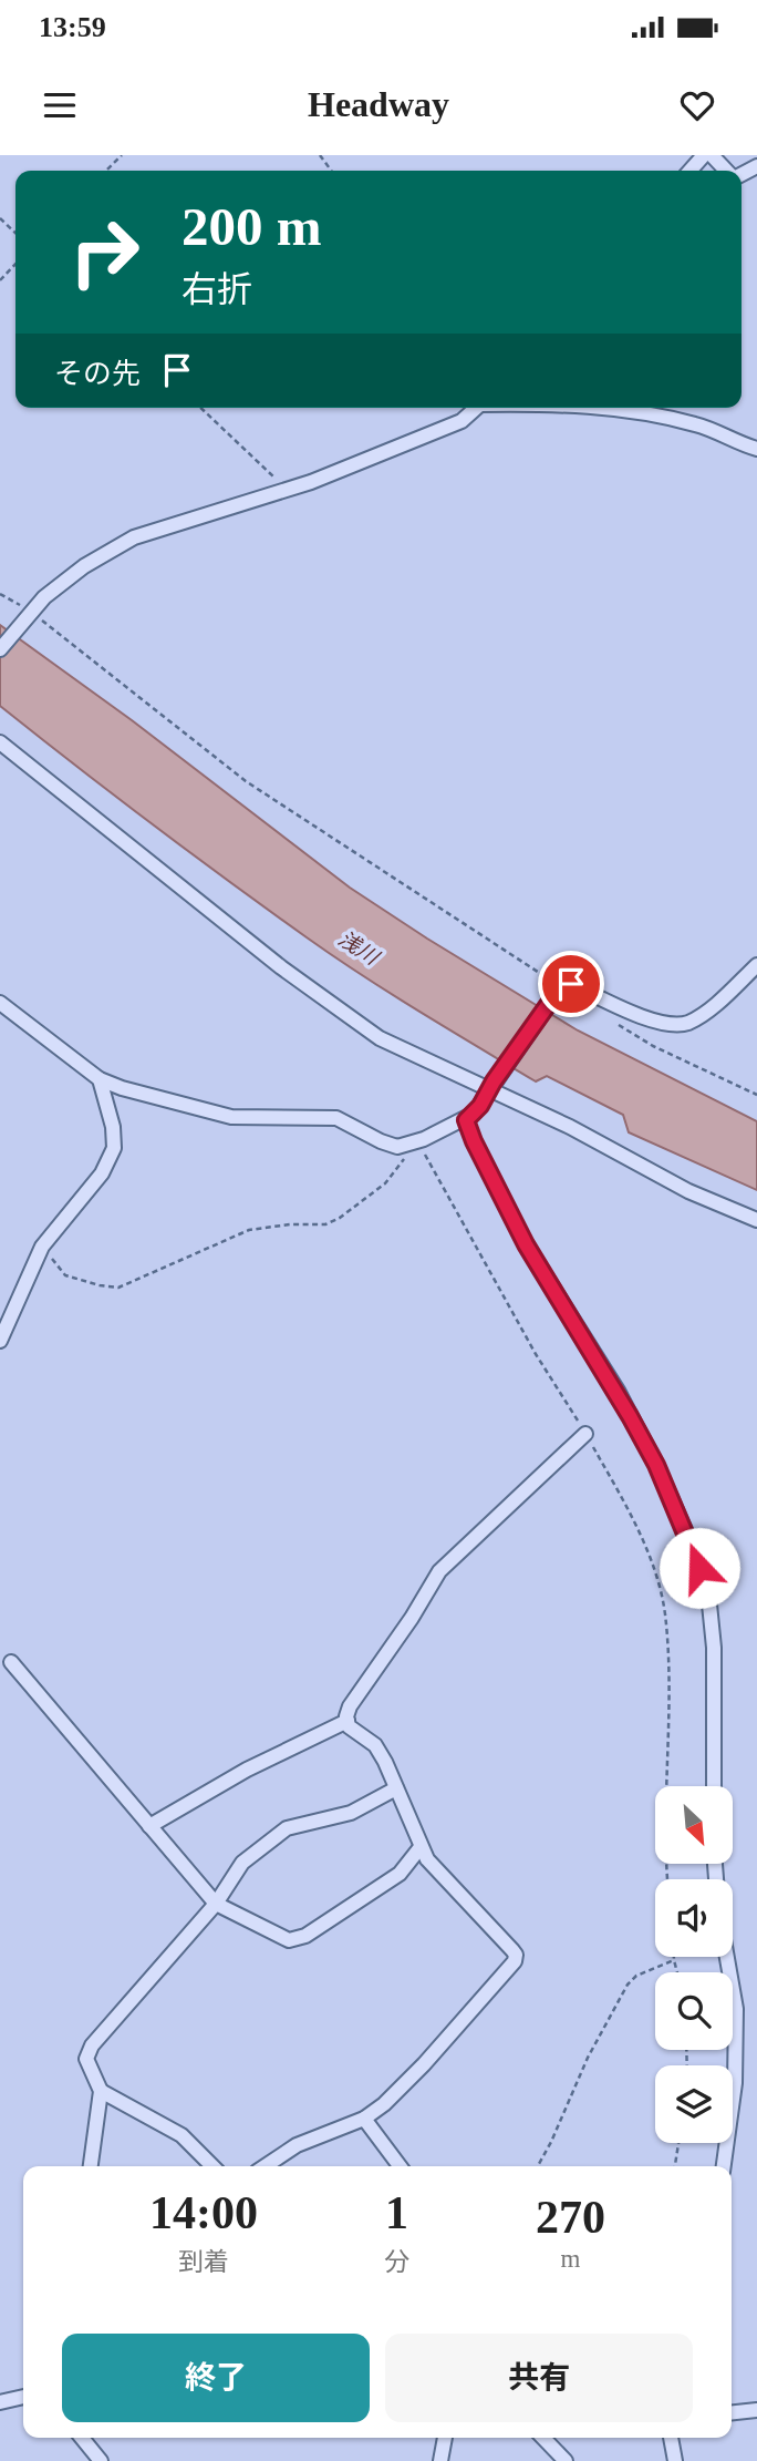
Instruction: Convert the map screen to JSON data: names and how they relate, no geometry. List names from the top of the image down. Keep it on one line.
{"water":["浅川"],"north":"bottom right","page":{"status":"13:59","header":"Headway","turn":["200 m","右折"],"then":"その先","eta":["14:00","到着","1","分","270","m"],"buttons":["終了","共有"]}}
